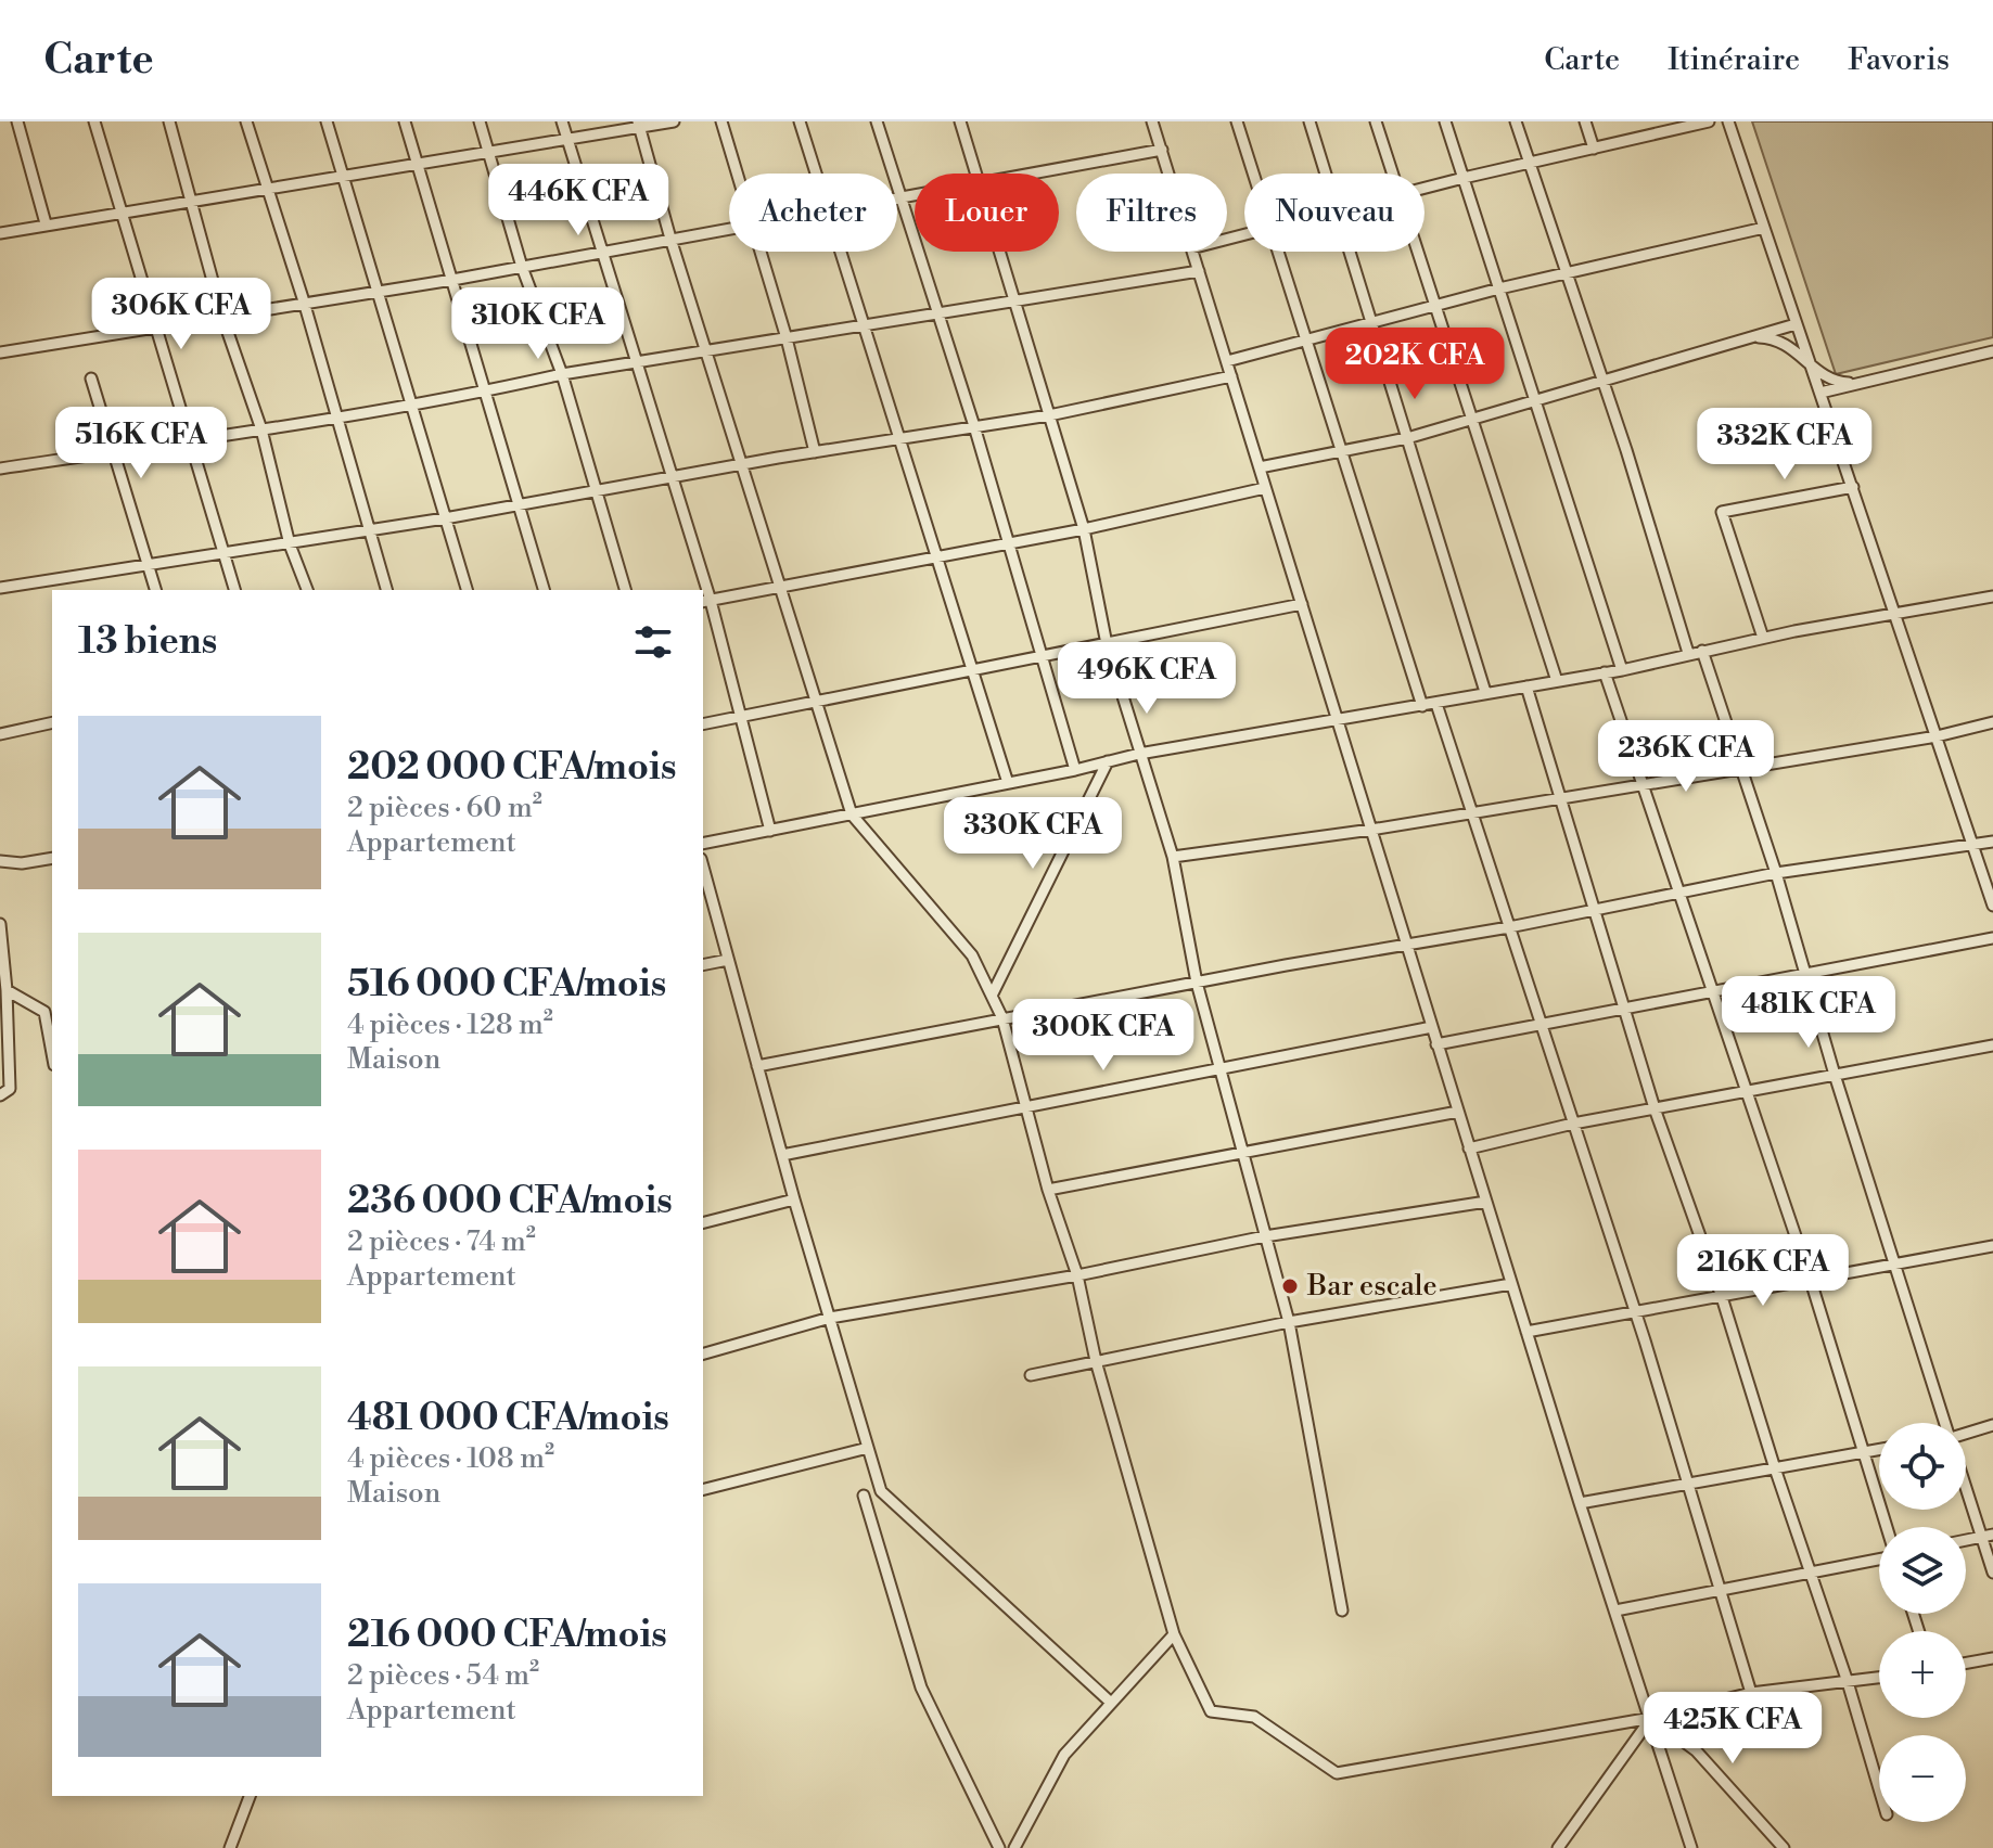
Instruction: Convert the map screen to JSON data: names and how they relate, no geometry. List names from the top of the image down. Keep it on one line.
{"places":["Bar escale"],"page":{"header":"Carte","nav":["Carte","Itinéraire","Favoris"],"price":["446K CFA","306K CFA","310K CFA","202K CFA","516K CFA","332K CFA","496K CFA","236K CFA","330K CFA","481K CFA","300K CFA","216K CFA","425K CFA"],"chip":["Acheter","Louer","Filtres","Nouveau"],"heading":"13 biens","list":[{"name":"202 000 CFA/mois","note":"2 pièces · 60 m² · Appartement"},{"name":"516 000 CFA/mois","note":"4 pièces · 128 m² · Maison"},{"name":"236 000 CFA/mois","note":"2 pièces · 74 m² · Appartement"},{"name":"481 000 CFA/mois","note":"4 pièces · 108 m² · Maison"},{"name":"216 000 CFA/mois","note":"2 pièces · 54 m² · Appartement"}],"map_buttons":["+","−"]}}
